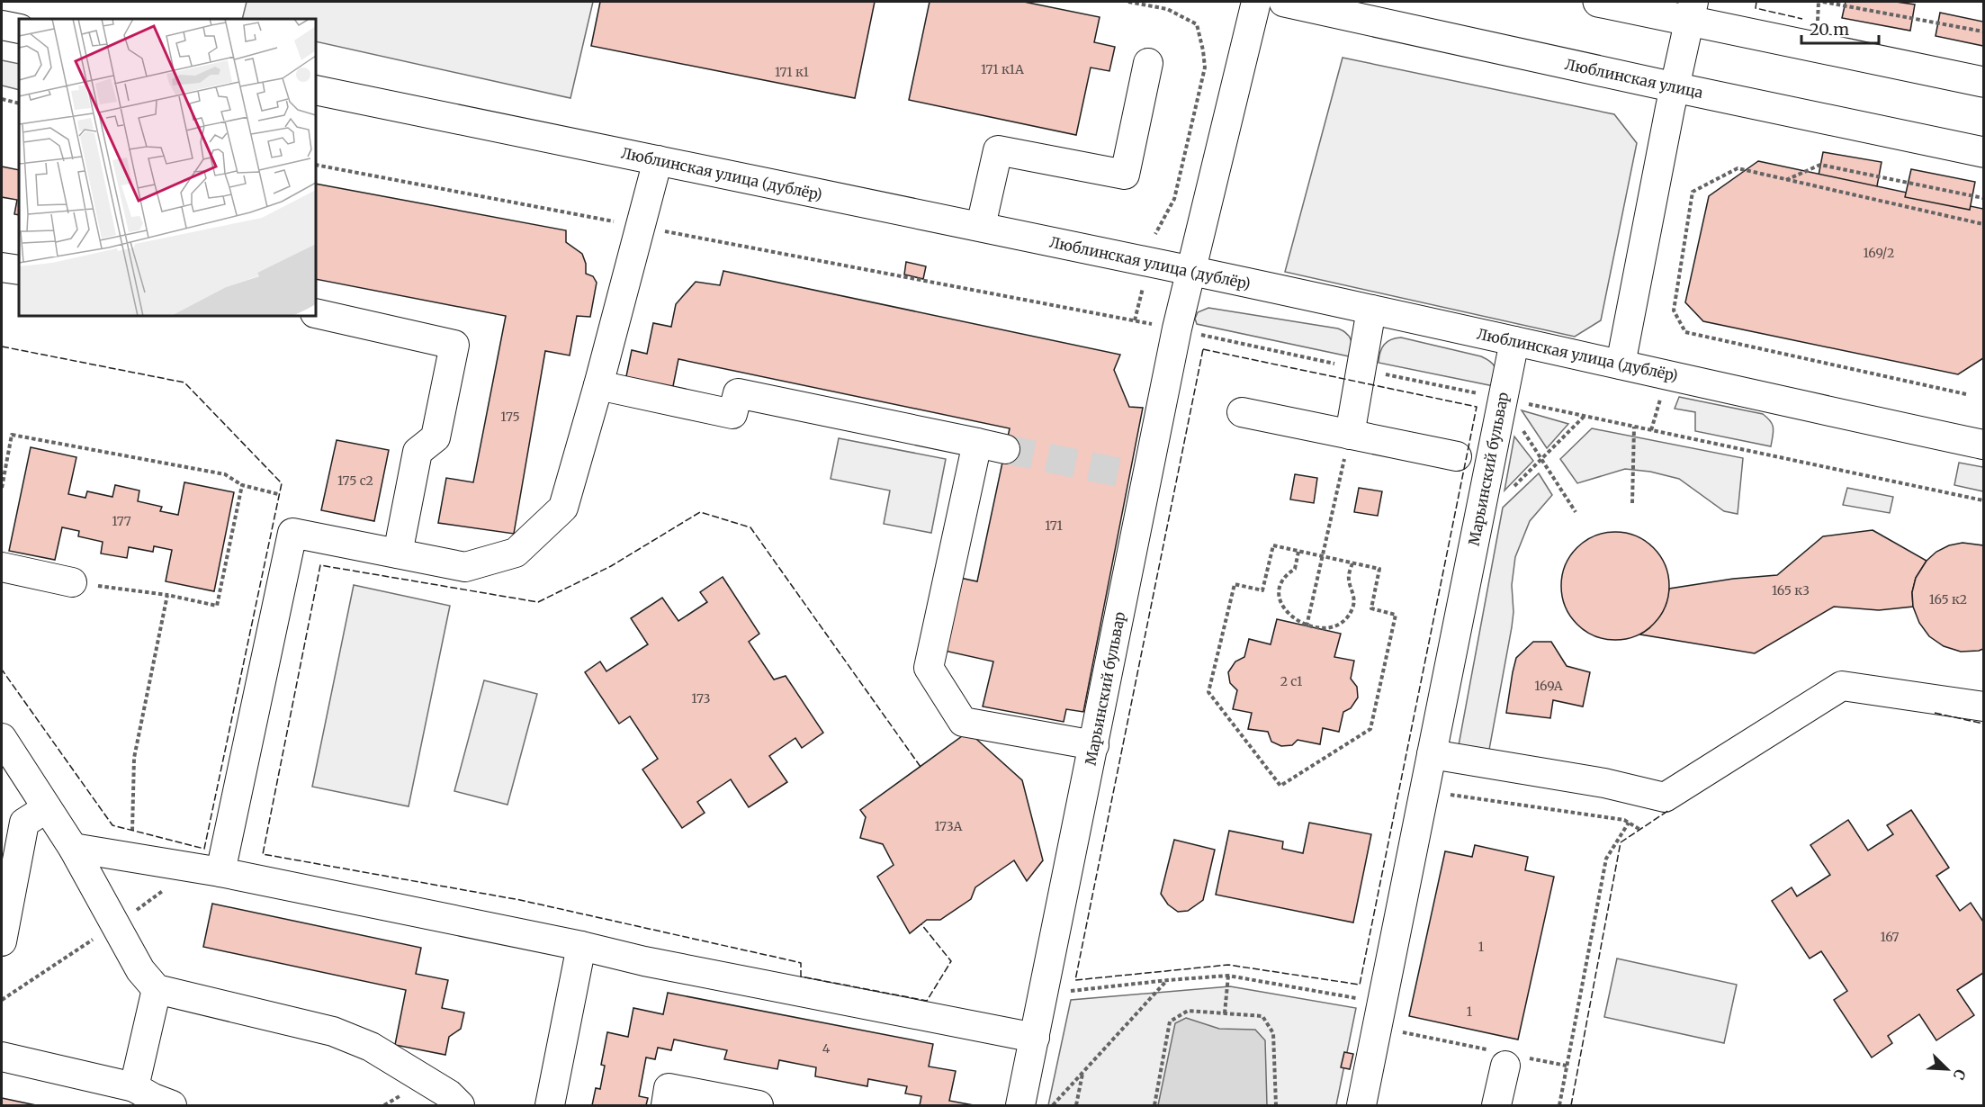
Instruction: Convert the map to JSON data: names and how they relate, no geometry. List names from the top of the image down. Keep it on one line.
{"streets":{"main road":["Люблинская улица"],"street":["Люблинская улица (дублёр)","Марьинский бульвар"]},"crossings":[["Люблинская улица (дублёр)","Марьинский бульвар"]],"house_numbers":["171 к1А","171 к1","169/2","175","175 с2","177","171","165 к3","165 к2","2 с1","169А","173","173А","167","1","1","4"],"scale_bar":"20 m","north":"bottom right"}
